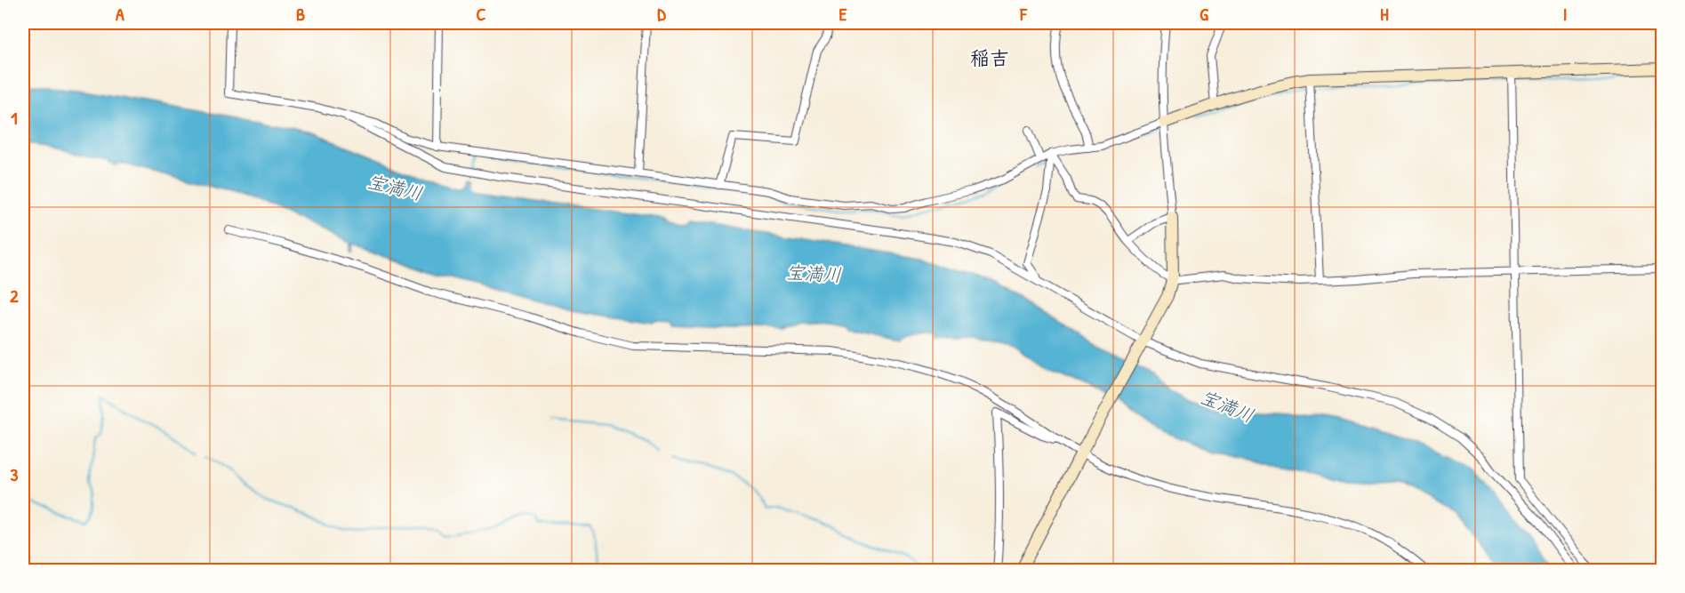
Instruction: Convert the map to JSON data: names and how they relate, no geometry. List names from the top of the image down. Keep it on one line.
{"districts":["稲吉"],"water":["宝満川"],"grid":{"columns":["A","B","C","D","E","F","G","H","I"],"rows":["1","2","3"]}}
